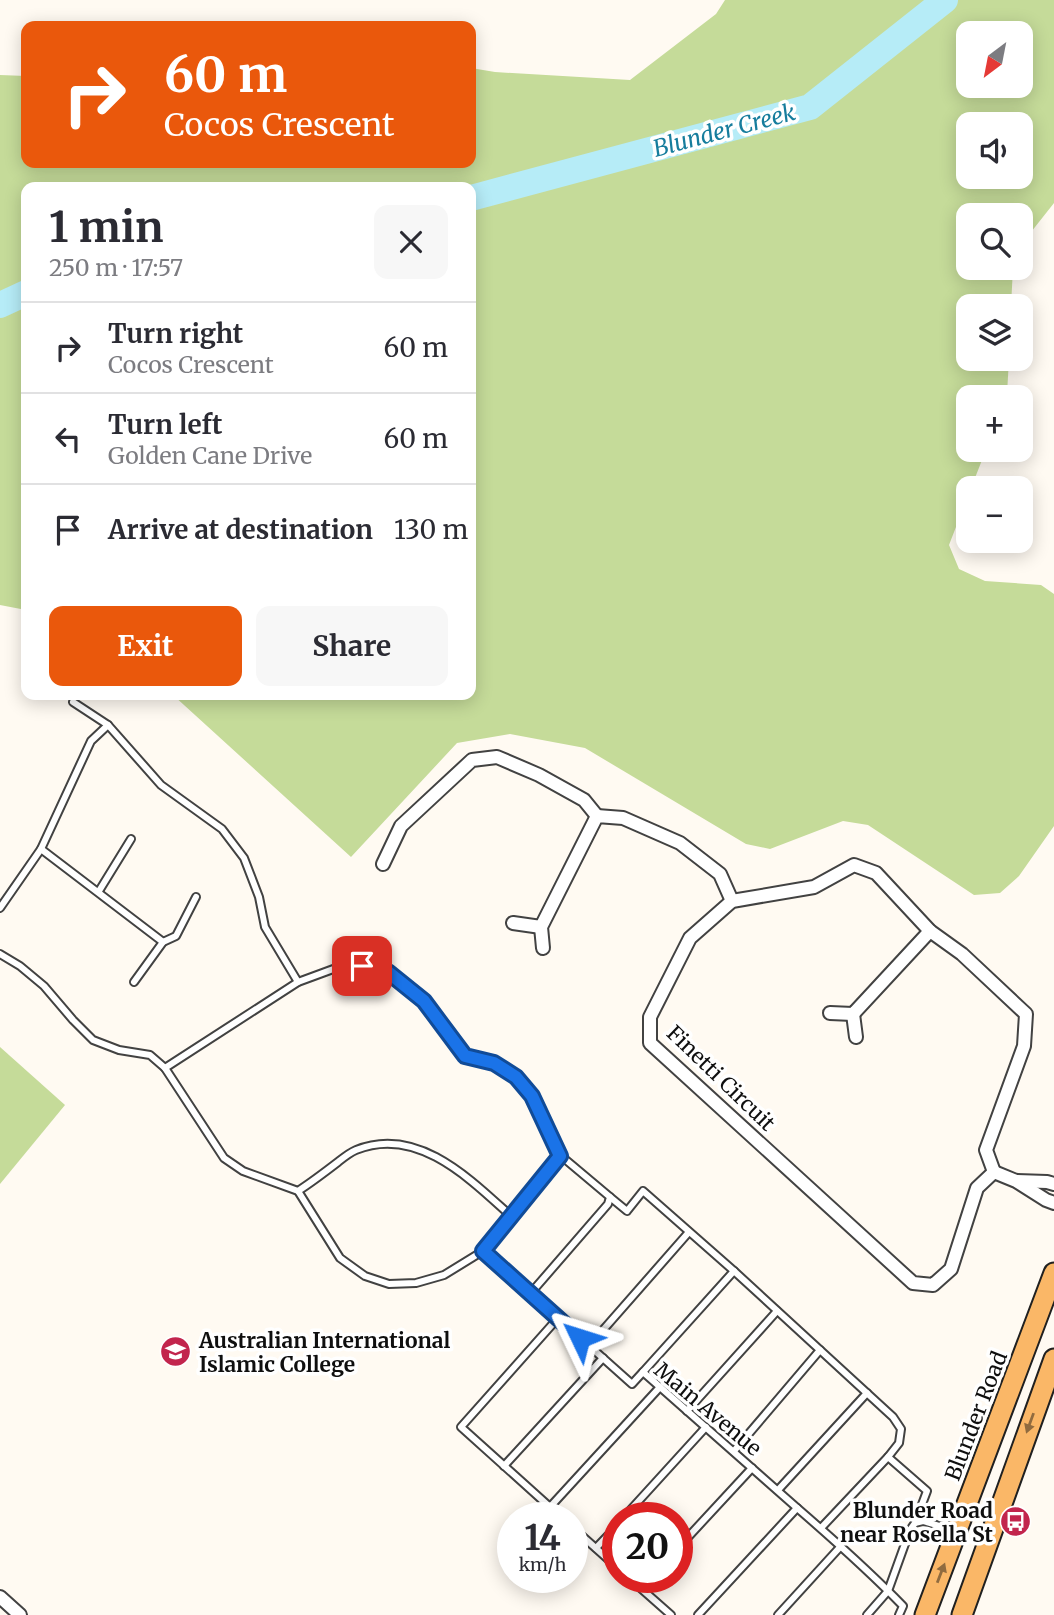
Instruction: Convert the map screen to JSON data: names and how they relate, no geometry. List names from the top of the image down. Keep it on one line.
{"streets":{"main road":["Blunder Road"],"street":["Finetti Circuit"],"lane":["Main Avenue"]},"water":["Blunder Creek"],"places":{"school or university":["Australian International Islamic College"],"bus stop":["Blunder Road near Rosella St"]},"north":"bottom left","page":{"map_buttons":["+","−"],"turn":["60 m","Cocos Crescent"],"heading":["1 min","250 m · 17:57"],"list":[{"name":"Turn right","note":"Cocos Crescent","value":"60 m"},{"name":"Turn left","note":"Golden Cane Drive","value":"60 m"},{"name":"Arrive at destination","value":"130 m"}],"buttons":["Exit","Share"],"speed":"14 km/h","limit":"20"}}
